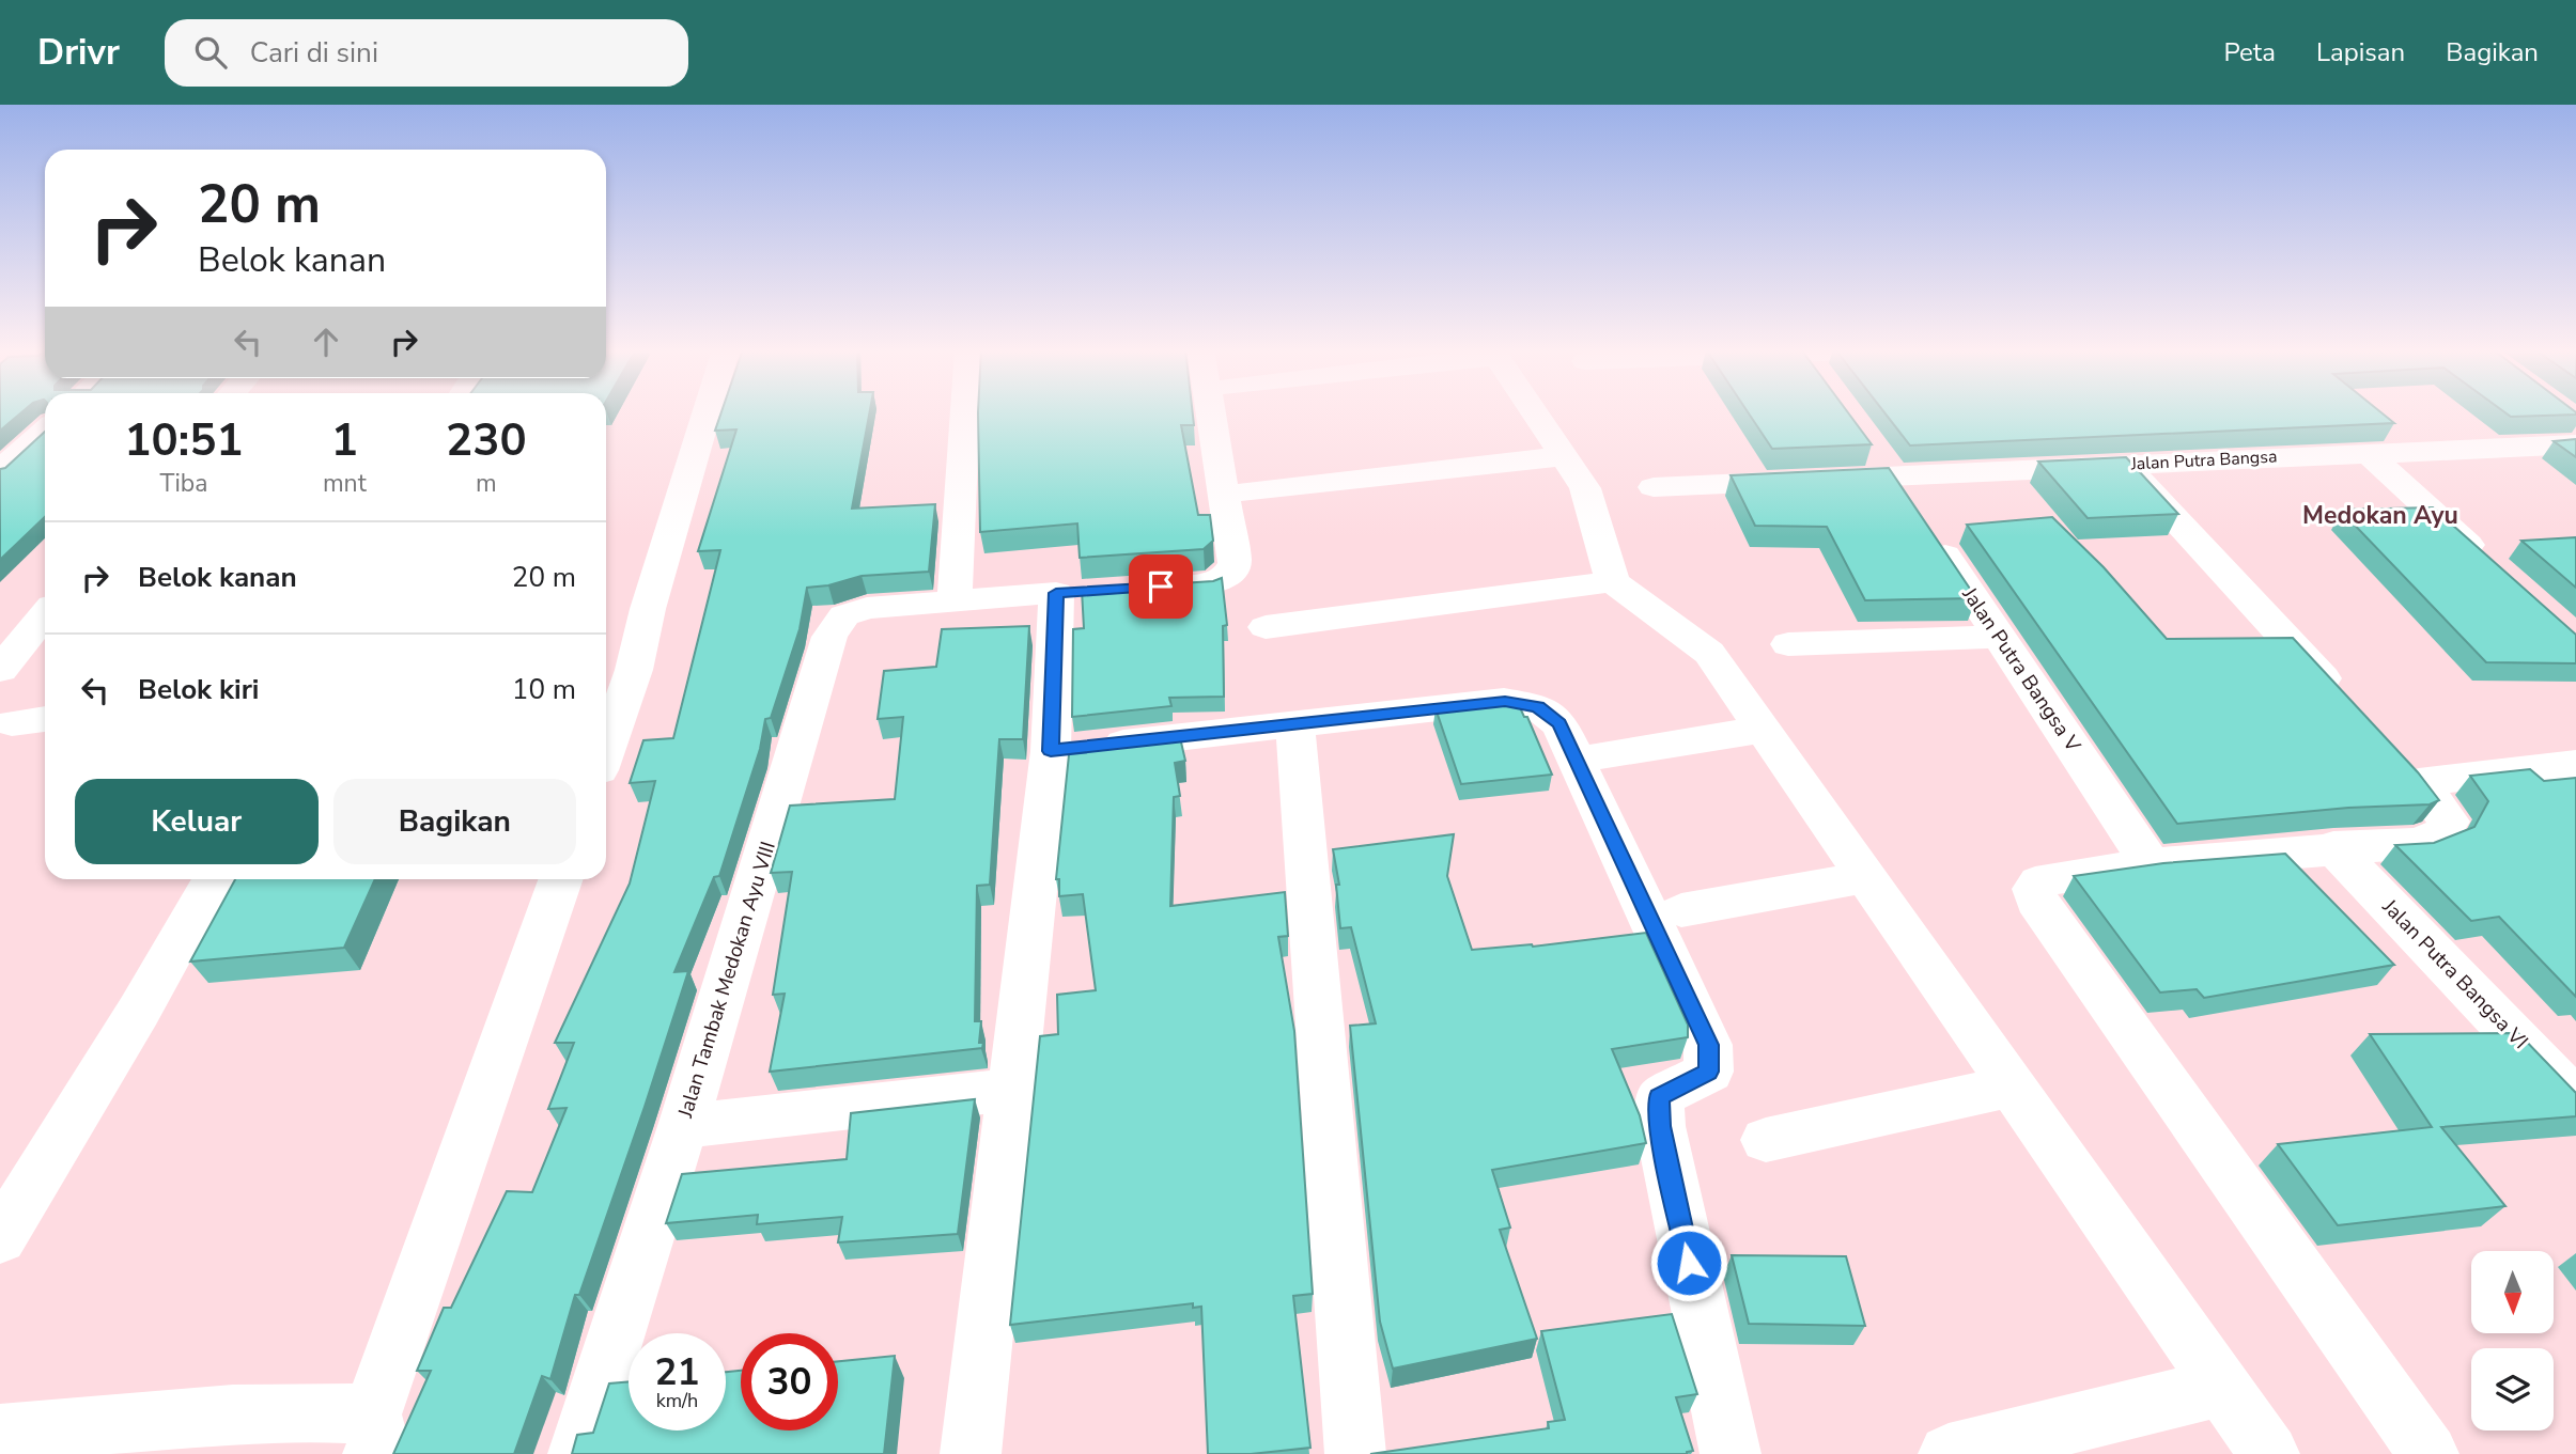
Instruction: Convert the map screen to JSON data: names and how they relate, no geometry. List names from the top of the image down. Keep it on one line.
{"streets":{"street":["Jalan Putra Bangsa","Jalan Putra Bangsa V","Jalan Putra Bangsa VI","Jalan Tambak Medokan Ayu VIII"]},"crossings":[["Jalan Putra Bangsa","Jalan Putra Bangsa V"]],"districts":["Medokan Ayu"],"north":"bottom","page":{"header":"Drivr","search":"Cari di sini","nav":["Peta","Lapisan","Bagikan"],"turn":["20 m","Belok kanan"],"eta":["10:51","Tiba","1","mnt","230","m"],"list":[{"name":"Belok kanan","value":"20 m"},{"name":"Belok kiri","value":"10 m"}],"buttons":["Keluar","Bagikan"],"speed":"21 km/h","limit":"30"}}
